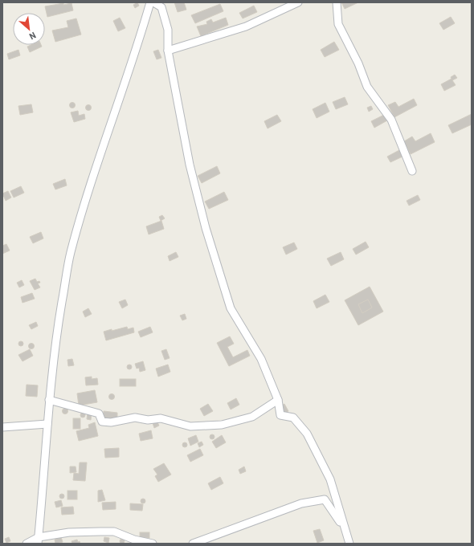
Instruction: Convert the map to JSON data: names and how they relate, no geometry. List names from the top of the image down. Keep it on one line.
{"north":"bottom right"}
